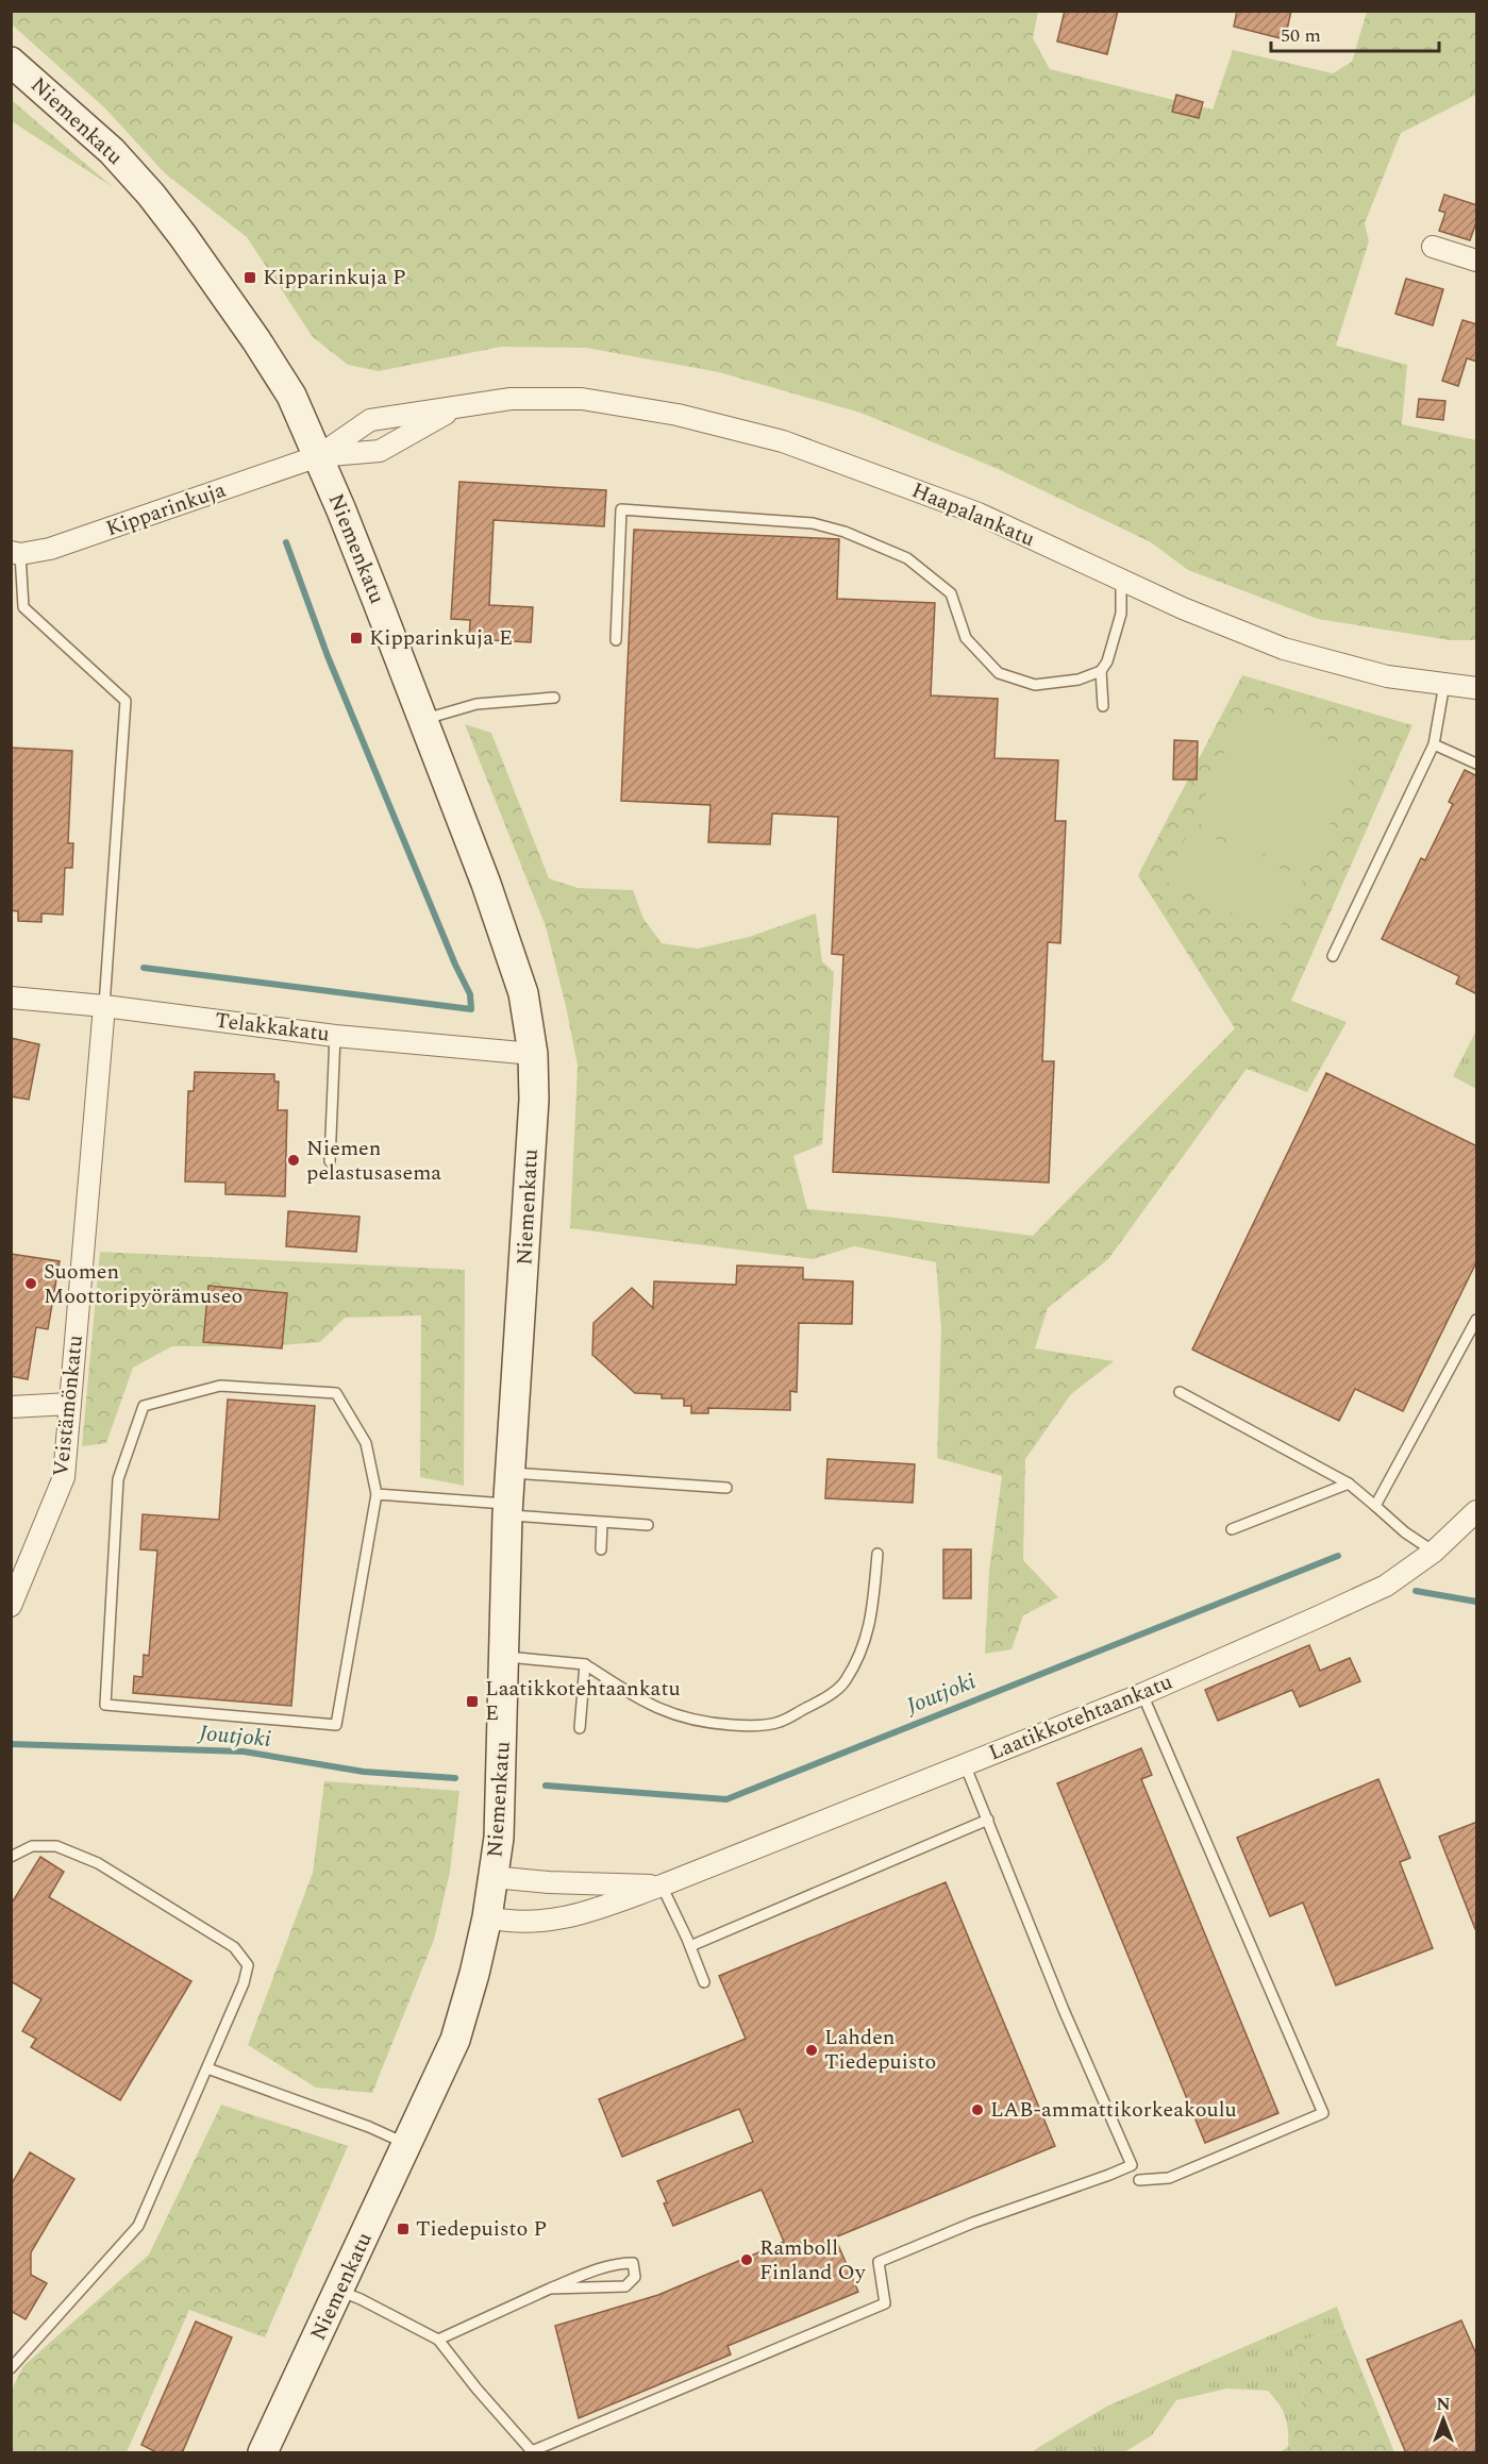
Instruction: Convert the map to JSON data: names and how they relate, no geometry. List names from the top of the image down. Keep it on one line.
{"streets":{"street":["Niemenkatu","Kipparinkuja","Haapalankatu","Telakkakatu","Veistämönkatu","Laatikkotehtaankatu"]},"crossings":[["Niemenkatu","Kipparinkuja"],["Niemenkatu","Haapalankatu"],["Niemenkatu","Telakkakatu"],["Niemenkatu","Laatikkotehtaankatu"],["Kipparinkuja","Haapalankatu"],["Telakkakatu","Veistämönkatu"]],"water":["Joutjoki"],"places":{"transit":["Kipparinkuja P","Kipparinkuja E","Laatikkotehtaankatu E","Tiedepuisto P"],"other":["Niemen pelastusasema","Suomen Moottoripyörämuseo","Lahden Tiedepuisto","LAB-ammattikorkeakoulu","Ramboll Finland Oy"]},"scale_bar":"50 m","north":"top"}
